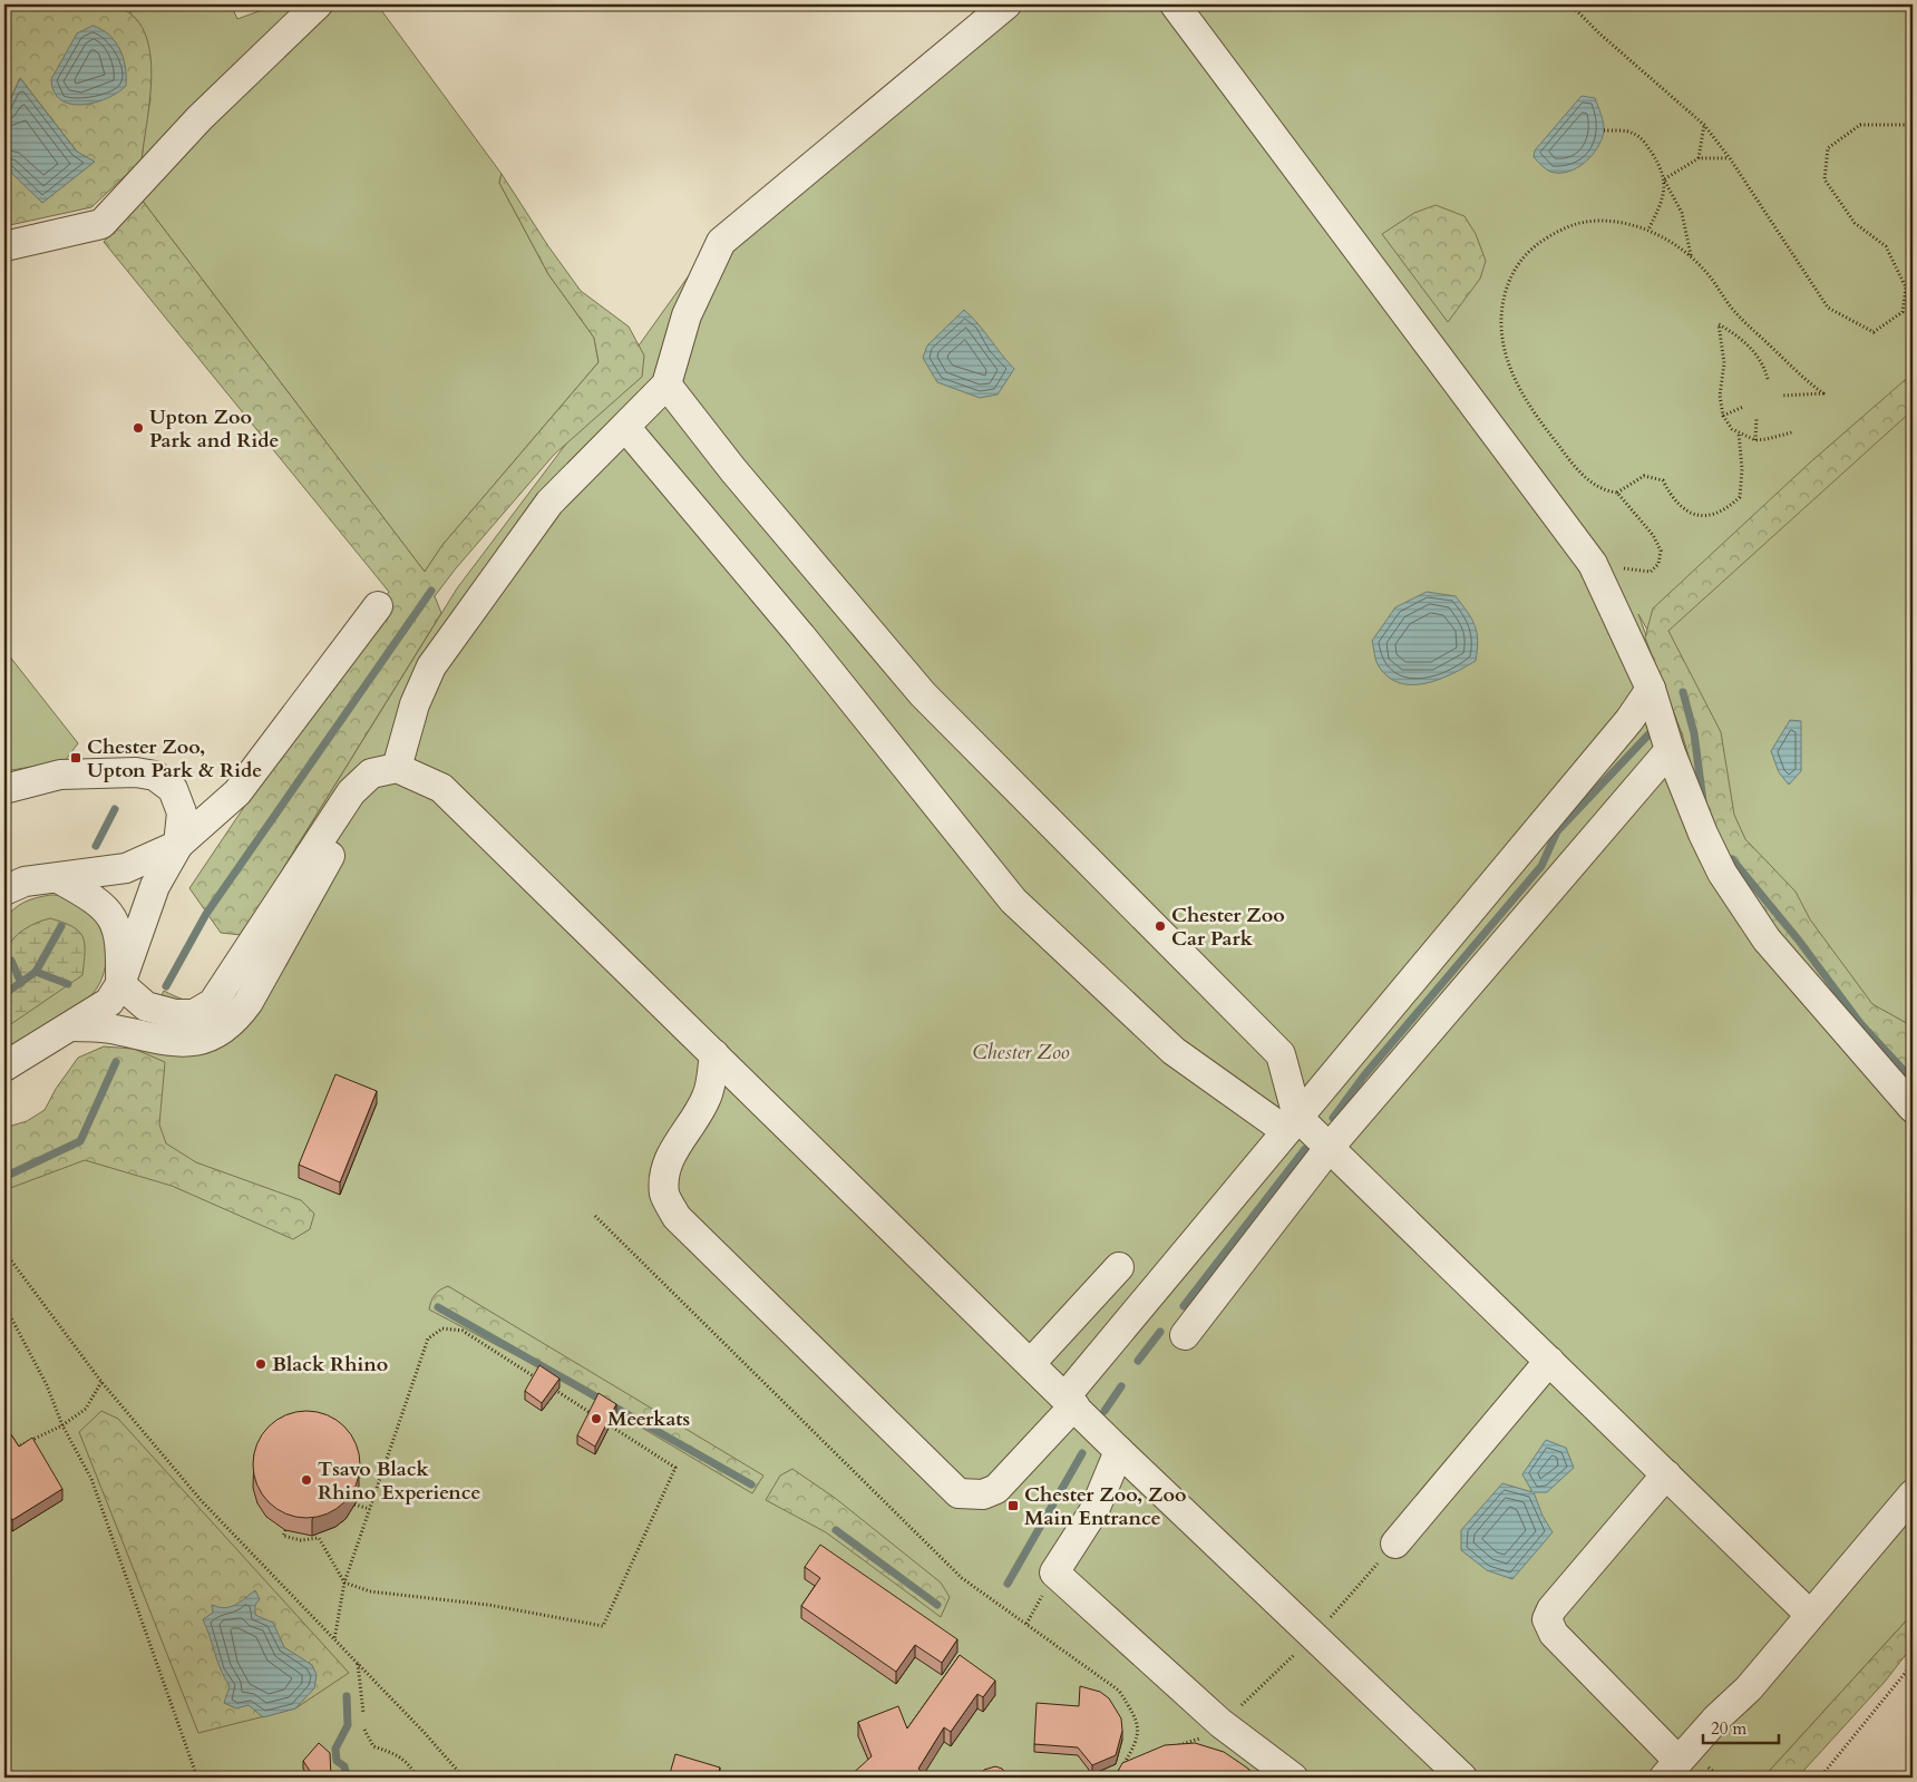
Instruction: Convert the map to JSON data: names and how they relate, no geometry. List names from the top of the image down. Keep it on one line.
{"parks":["Chester Zoo"],"places":{"other":["Upton Zoo Park and Ride","Chester Zoo Car Park","Black Rhino","Meerkats","Tsavo Black Rhino Experience"],"transit":["Chester Zoo, Upton Park & Ride","Chester Zoo, Zoo Main Entrance"]},"scale_bar":"20 m"}
